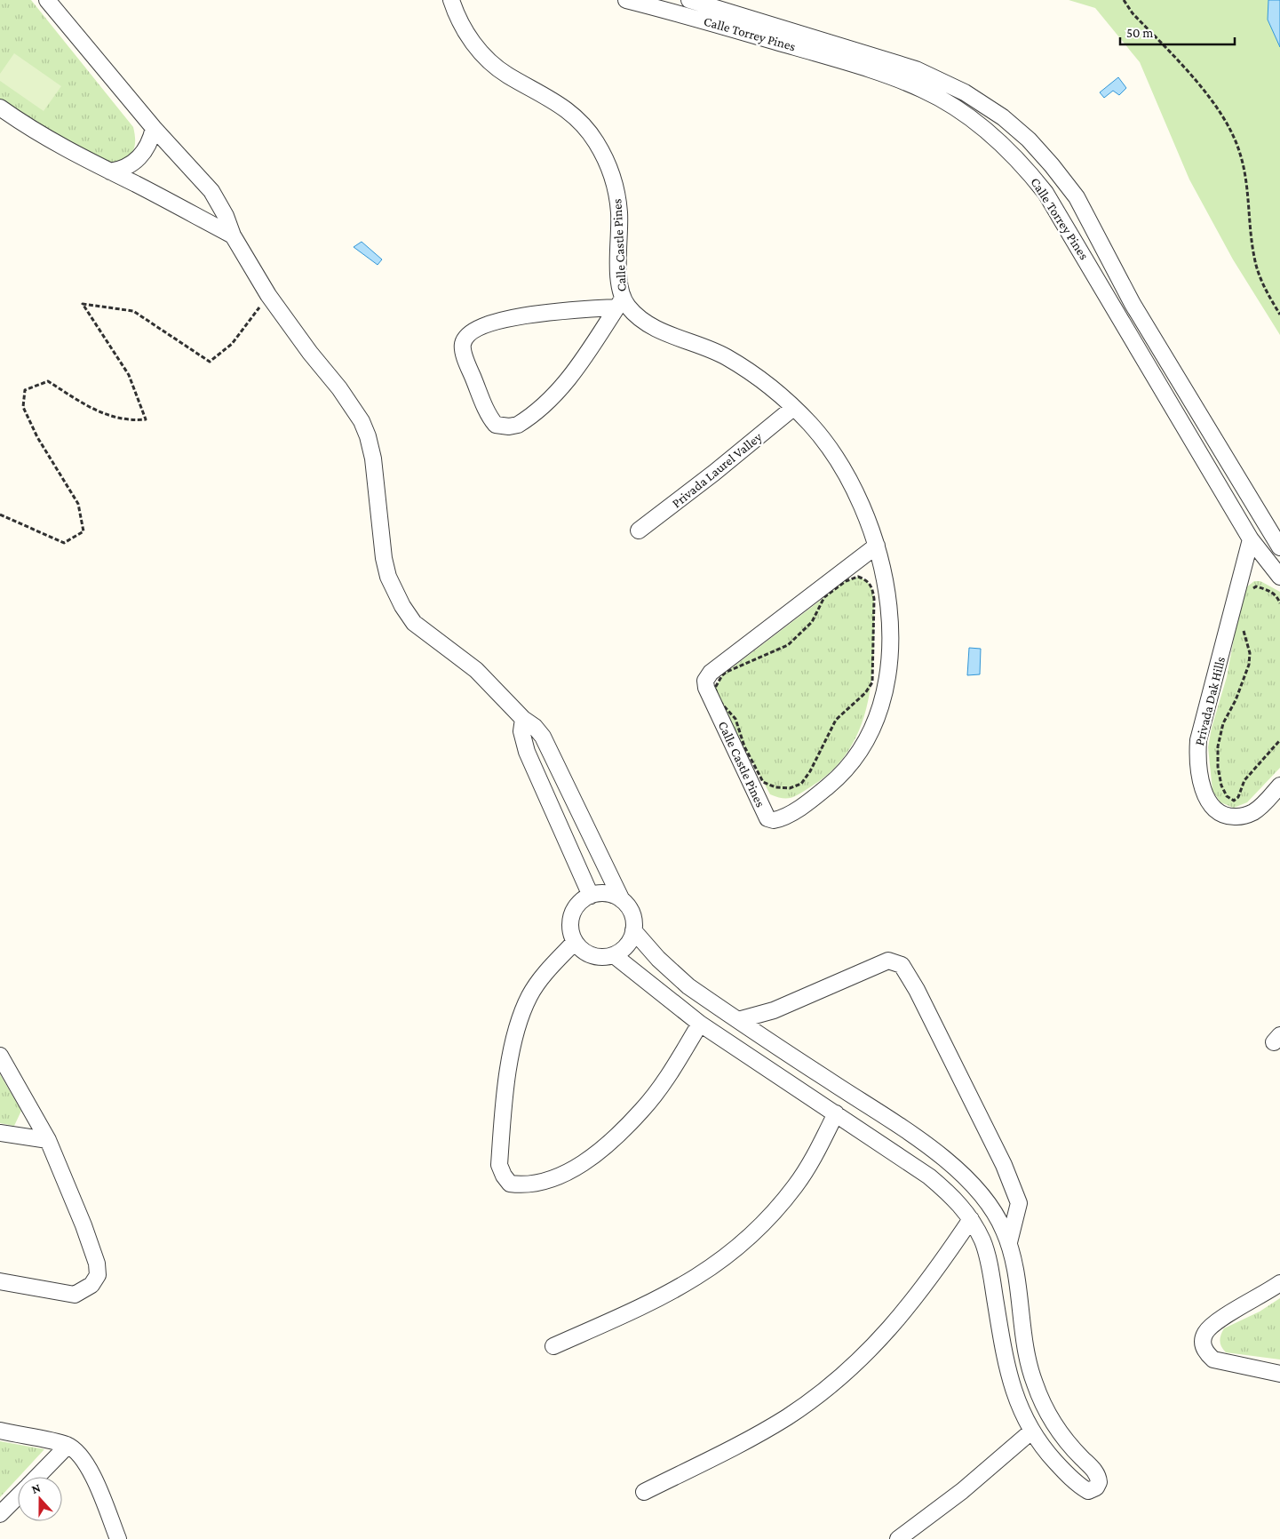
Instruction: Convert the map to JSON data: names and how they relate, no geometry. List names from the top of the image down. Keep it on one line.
{"streets":{"street":["Calle Torrey Pines","Calle Castle Pines","Privada Laurel Valley","Privada Dak Hills"]},"crossings":[["Calle Torrey Pines","Privada Dak Hills"],["Calle Castle Pines","Privada Laurel Valley"]],"scale_bar":"50 m","north":"top"}
